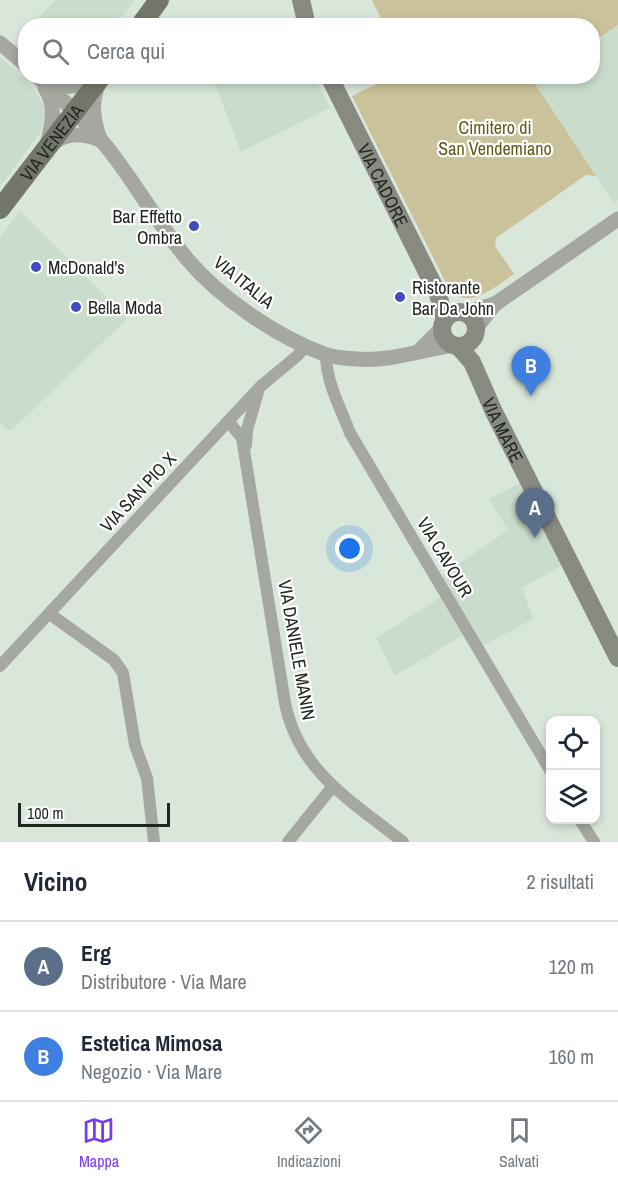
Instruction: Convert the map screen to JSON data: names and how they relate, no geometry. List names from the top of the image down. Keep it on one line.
{"streets":{"main road":["VIA VENEZIA","VIA CADORE","VIA MARE"],"street":["VIA ITALIA","VIA SAN PIO X","VIA CAVOUR","VIA DANIELE MANIN"]},"crossings":[["VIA VENEZIA","VIA ITALIA"],["VIA CADORE","VIA ITALIA"],["VIA CADORE","VIA MARE"],["VIA ITALIA","VIA MARE"],["VIA ITALIA","VIA SAN PIO X"],["VIA ITALIA","VIA CAVOUR"],["VIA SAN PIO X","VIA DANIELE MANIN"]],"parks":["Cimitero di San Vendemiano"],"places":["Bar Effetto Ombra","McDonald's","Ristorante Bar Da John","Bella Moda"],"scale_bar":"100 m","page":{"search":"Cerca qui","pins":["B","A"],"scale":"100 m","heading":["Vicino","2 risultati"],"list":[{"mark":"A","name":"Erg","note":"Distributore · Via Mare","value":"120 m"},{"mark":"B","name":"Estetica Mimosa","note":"Negozio · Via Mare","value":"160 m"}],"nav":["Mappa","Indicazioni","Salvati"]}}
